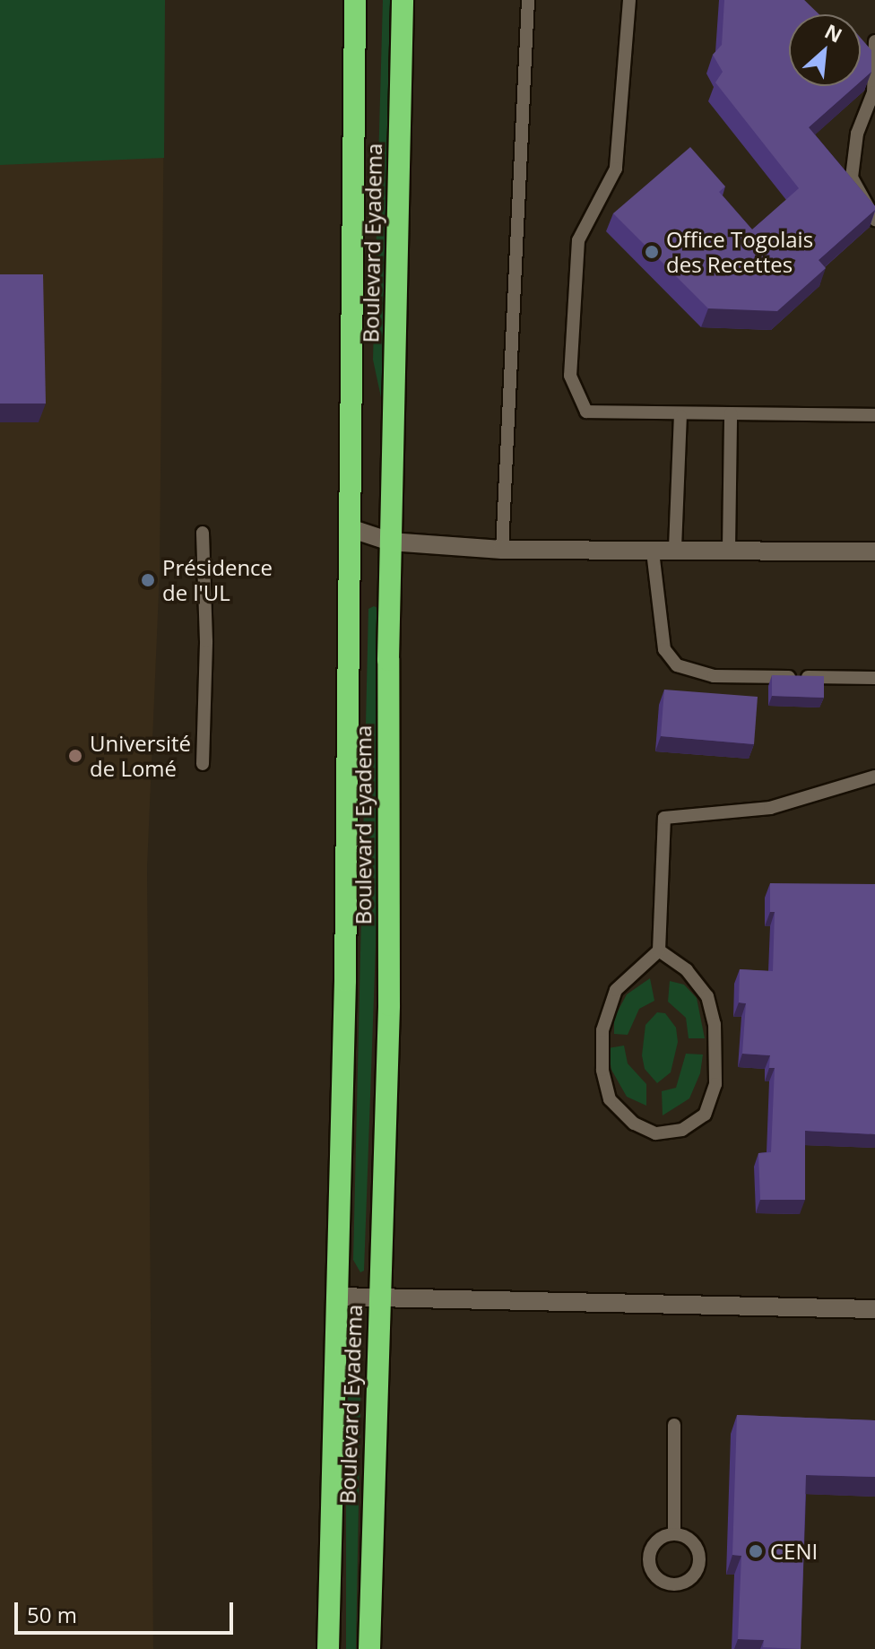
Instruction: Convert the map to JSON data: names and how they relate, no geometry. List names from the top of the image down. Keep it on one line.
{"streets":{"highway":["Boulevard Eyadema"]},"places":["Office Togolais des Recettes","Présidence de l'UL","Université de Lomé","CENI"],"scale_bar":"50 m","north":"top right"}
